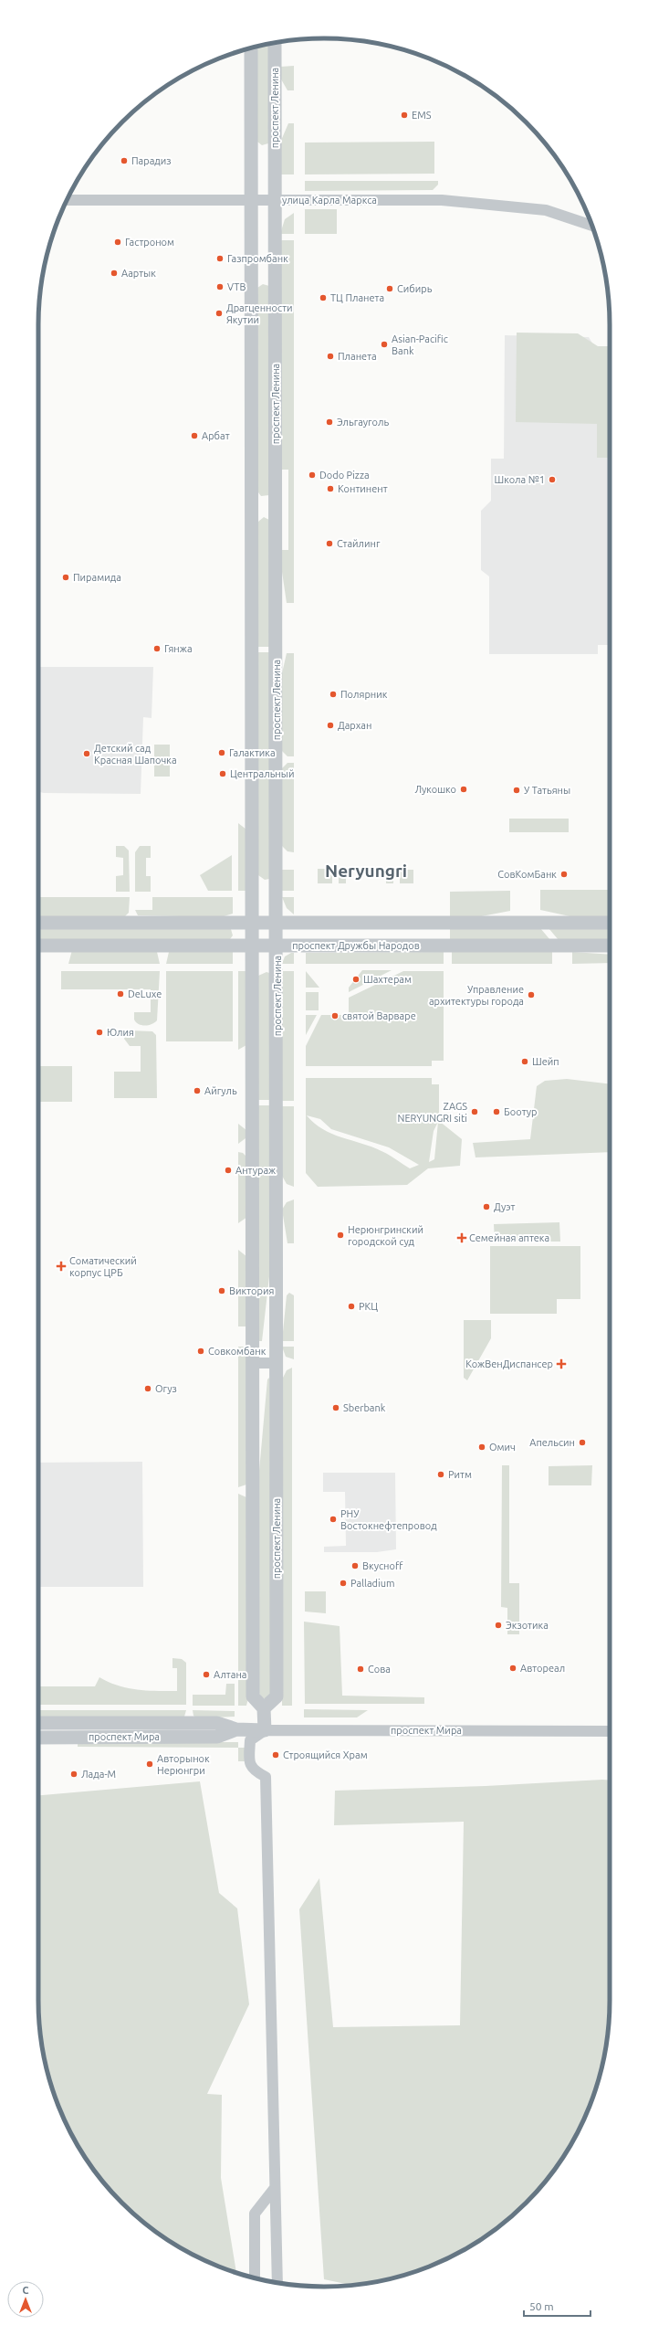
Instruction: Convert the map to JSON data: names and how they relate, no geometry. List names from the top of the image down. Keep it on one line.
{"streets":{"street":["проспект Ленина","улица Карла Маркса","проспект Дружбы Народов","проспект Мира"]},"crossings":[["проспект Ленина","улица Карла Маркса"],["проспект Ленина","проспект Дружбы Народов"]],"districts":["Neryungri"],"places":{"other":["EMS","Парадиз","Гастроном","Газпромбанк","Аартык","VTB","Сибирь","ТЦ Планета","Драгценности Якутии","Asian-Pacific Bank","Планета","Эльгауголь","Арбат","Dodo Pizza","Школа №1","Континент","Стайлинг","Пирамида","Гянжа","Полярник","Дархан","Галактика","Детский сад Красная Шапочка","Центральный","Лукошко","У Татьяны","СовКомБанк","Шахтерам","DeLuxe","Управление архитектуры города","святой Варваре","Юлия","Шейп","Айгуль","ZAGS NERYUNGRI siti","Боотур","Антураж","Дуэт","Нерюнгринский городской суд","Виктория","РКЦ","Совкомбанк","Огуз","Sberbank","Апельсин","Омич","Ритм","РНУ Востокнефтепровод","Вкусноff","Palladium","Экзотика","Автореал","Сова","Алтана","Строящийся Храм","Авторынок Нерюнгри","Лада-М"],"health":["Семейная аптека","Соматический корпус ЦРБ","КожВенДиспансер"]},"scale_bar":"50 m","north":"top"}
